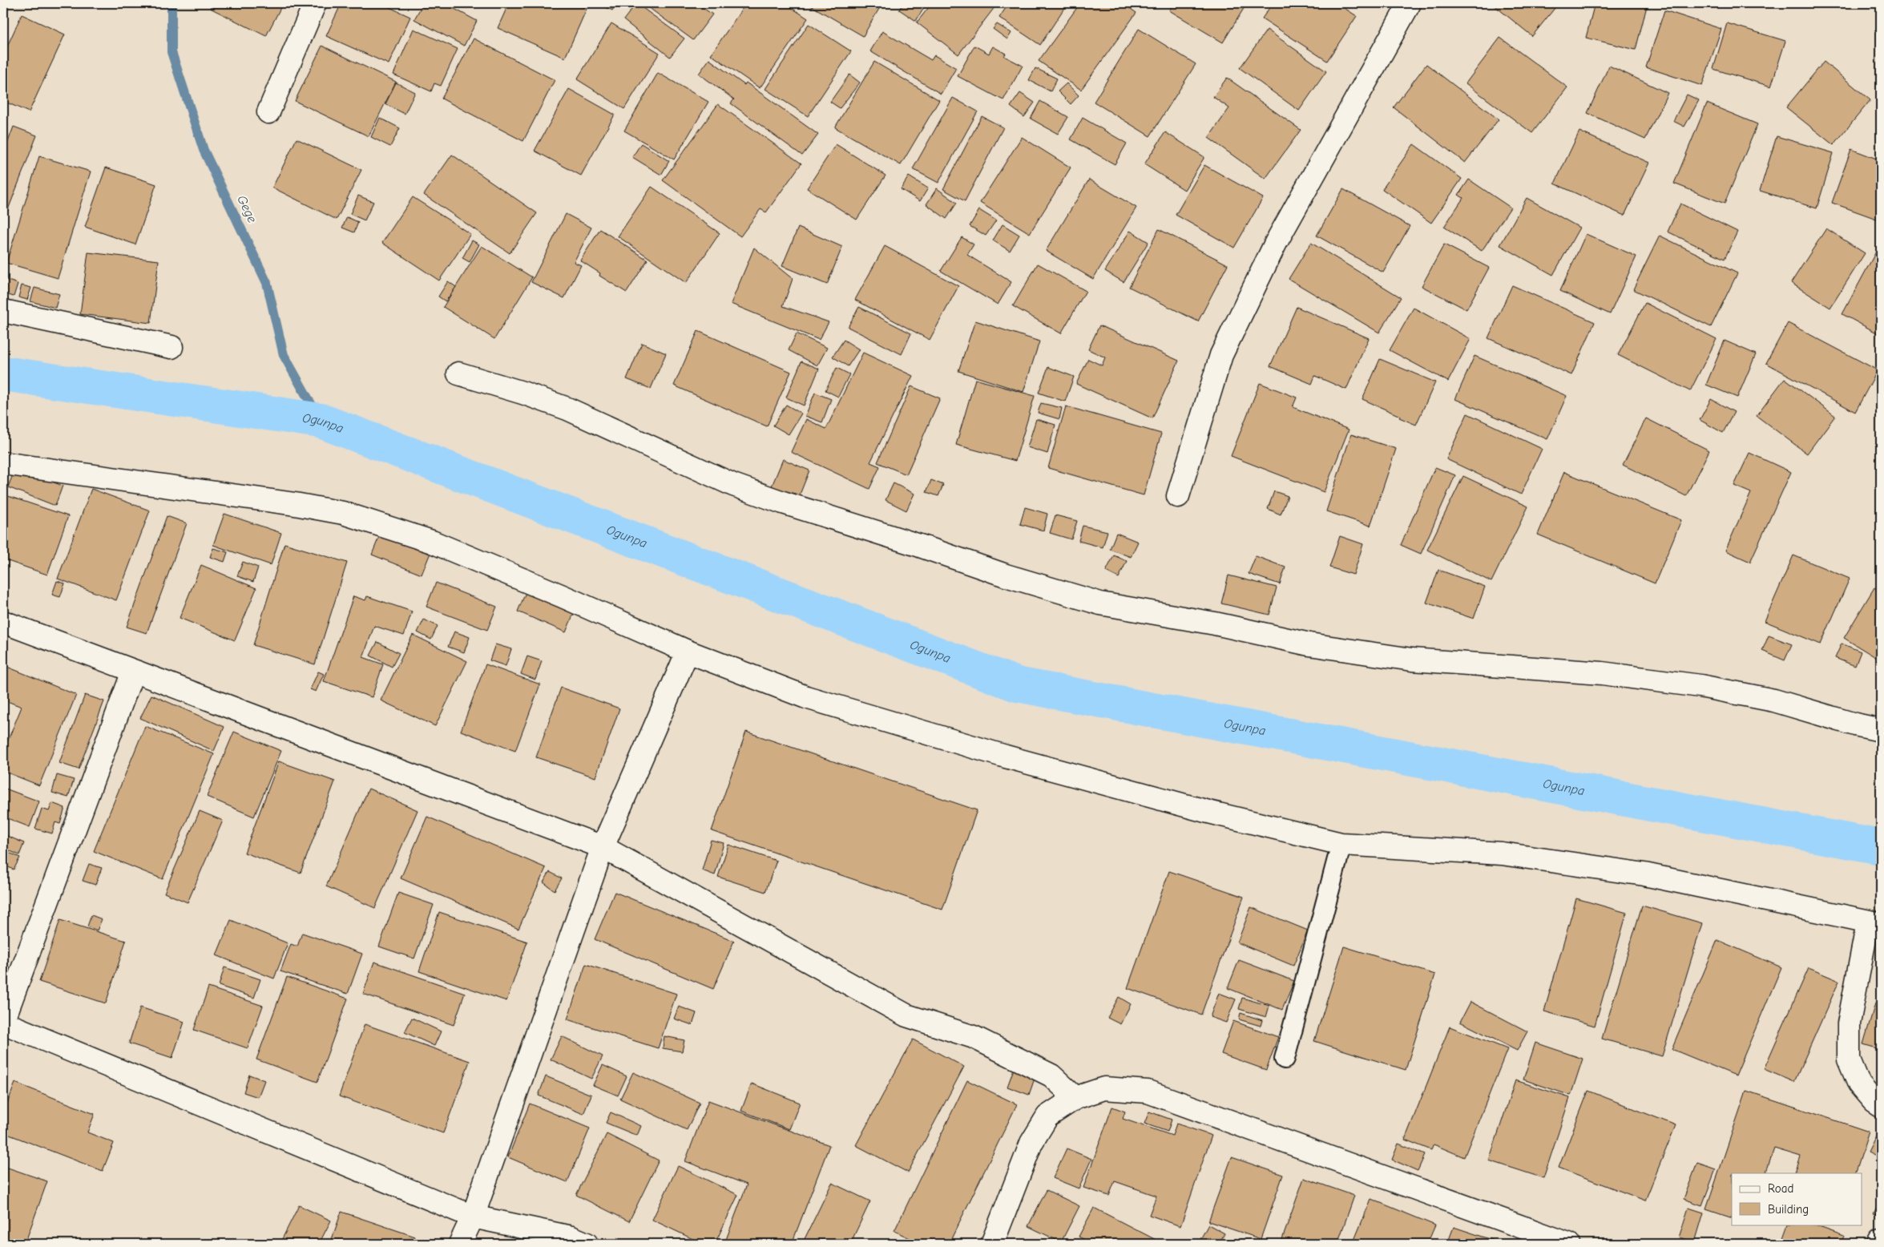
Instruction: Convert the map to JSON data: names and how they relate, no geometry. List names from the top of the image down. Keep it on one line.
{"water":["Gege","Ogunpa"],"legend":["Road","Building"]}
